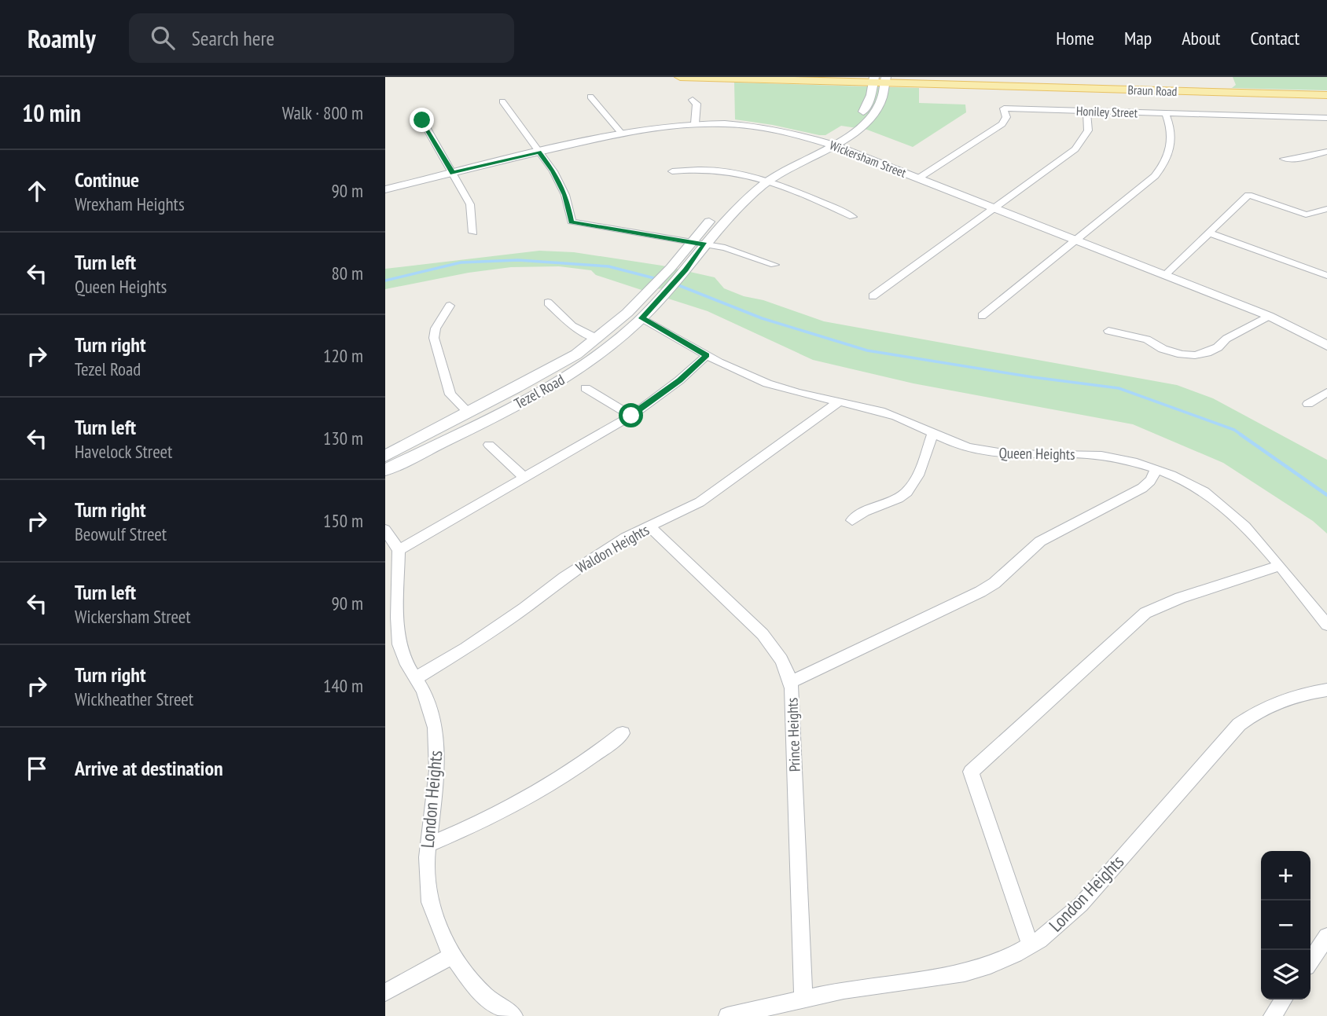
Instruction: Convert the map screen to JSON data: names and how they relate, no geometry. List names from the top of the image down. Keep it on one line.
{"streets":{"main road":["Braun Road","Tezel Road"],"street":["Honiley Street","Wickersham Street","Queen Heights","Waldon Heights","Prince Heights","London Heights"]},"crossings":[["Braun Road","Tezel Road"],["Honiley Street","Wickersham Street"],["Wickersham Street","Tezel Road"],["Tezel Road","Queen Heights"],["Queen Heights","Waldon Heights"],["Waldon Heights","Prince Heights"],["Waldon Heights","London Heights"],["Prince Heights","London Heights"]],"page":{"header":"Roamly","search":"Search here","nav":["Home","Map","About","Contact"],"heading":["10 min","Walk · 800 m"],"list":[["Continue","Wrexham Heights","90 m"],["Turn left","Queen Heights","80 m"],["Turn right","Tezel Road","120 m"],["Turn left","Havelock Street","130 m"],["Turn right","Beowulf Street","150 m"],["Turn left","Wickersham Street","90 m"],["Turn right","Wickheather Street","140 m"],"Arrive at destination"],"map_buttons":["+","−"]}}
